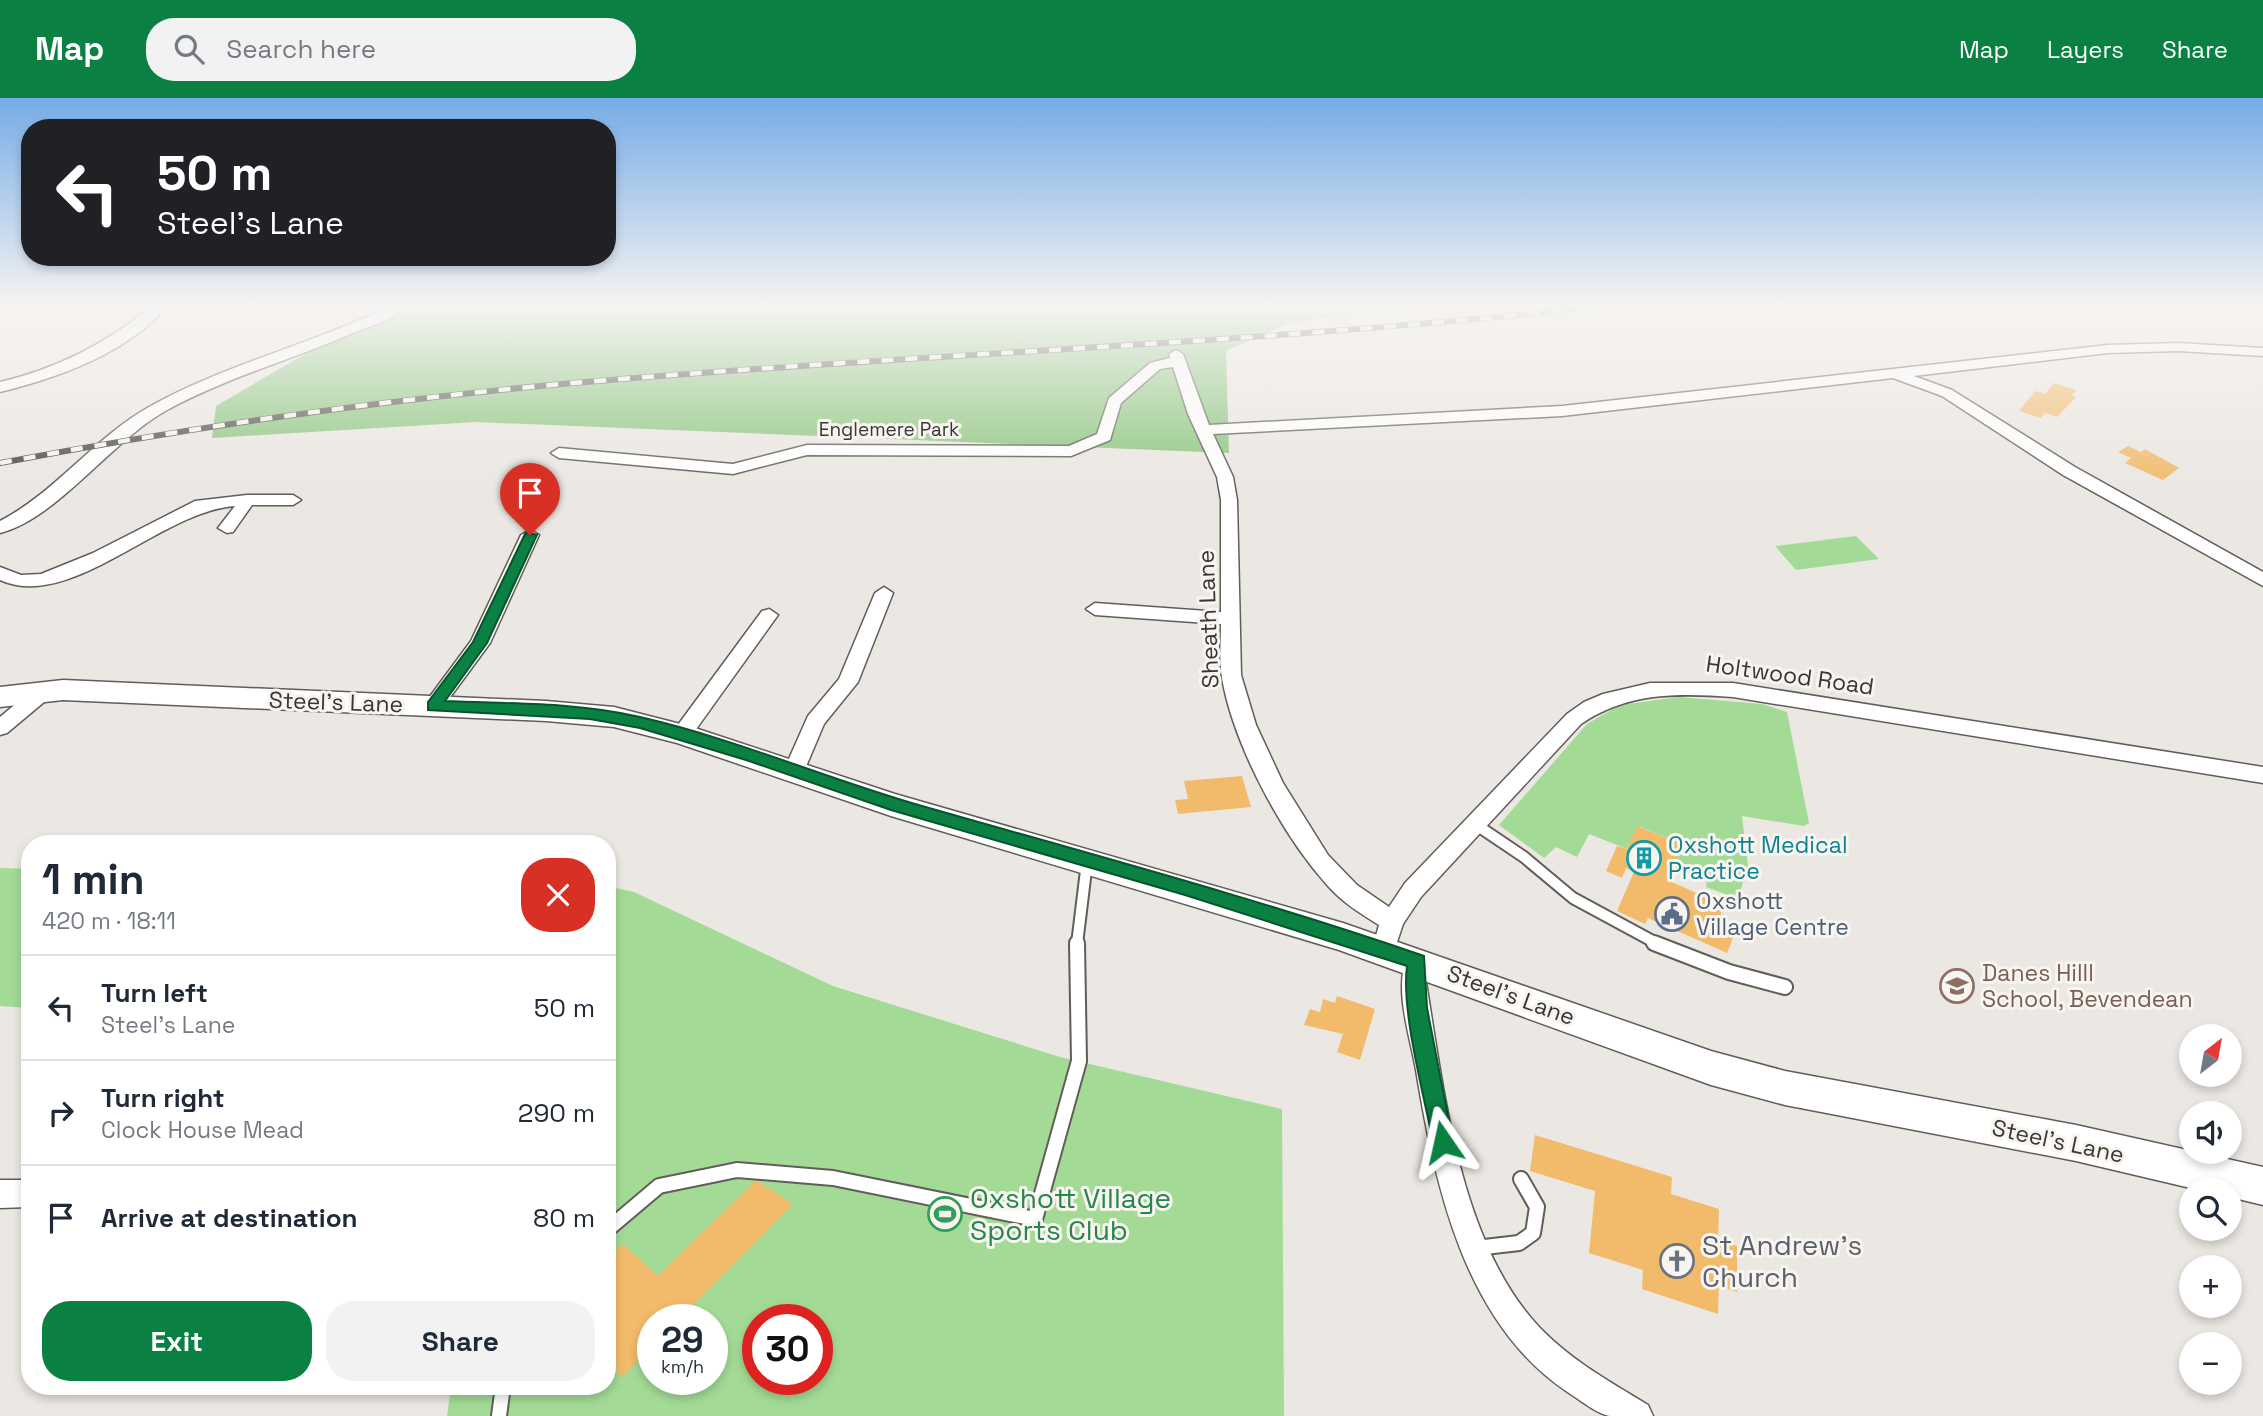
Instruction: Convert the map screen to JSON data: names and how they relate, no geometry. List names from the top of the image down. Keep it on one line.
{"streets":{"street":["Englemere Park","Sheath Lane","Holtwood Road","Steel's Lane"]},"crossings":[["Sheath Lane","Holtwood Road"],["Sheath Lane","Steel's Lane"],["Holtwood Road","Steel's Lane"]],"places":{"building":["Oxshott Medical Practice"],"public building":["Oxshott Village Centre"],"school or university":["Danes Hilll School, Bevendean"],"sports":["Oxshott Village Sports Club"],"church":["St Andrew's Church"]},"north":"top right","page":{"header":"Map","search":"Search here","nav":["Map","Layers","Share"],"turn":["50 m","Steel's Lane"],"heading":["1 min","420 m · 18:11"],"list":[{"name":"Turn left","note":"Steel's Lane","value":"50 m"},{"name":"Turn right","note":"Clock House Mead","value":"290 m"},{"name":"Arrive at destination","value":"80 m"}],"map_buttons":["+","−"],"buttons":["Exit","Share"],"speed":"29 km/h","limit":"30"}}
